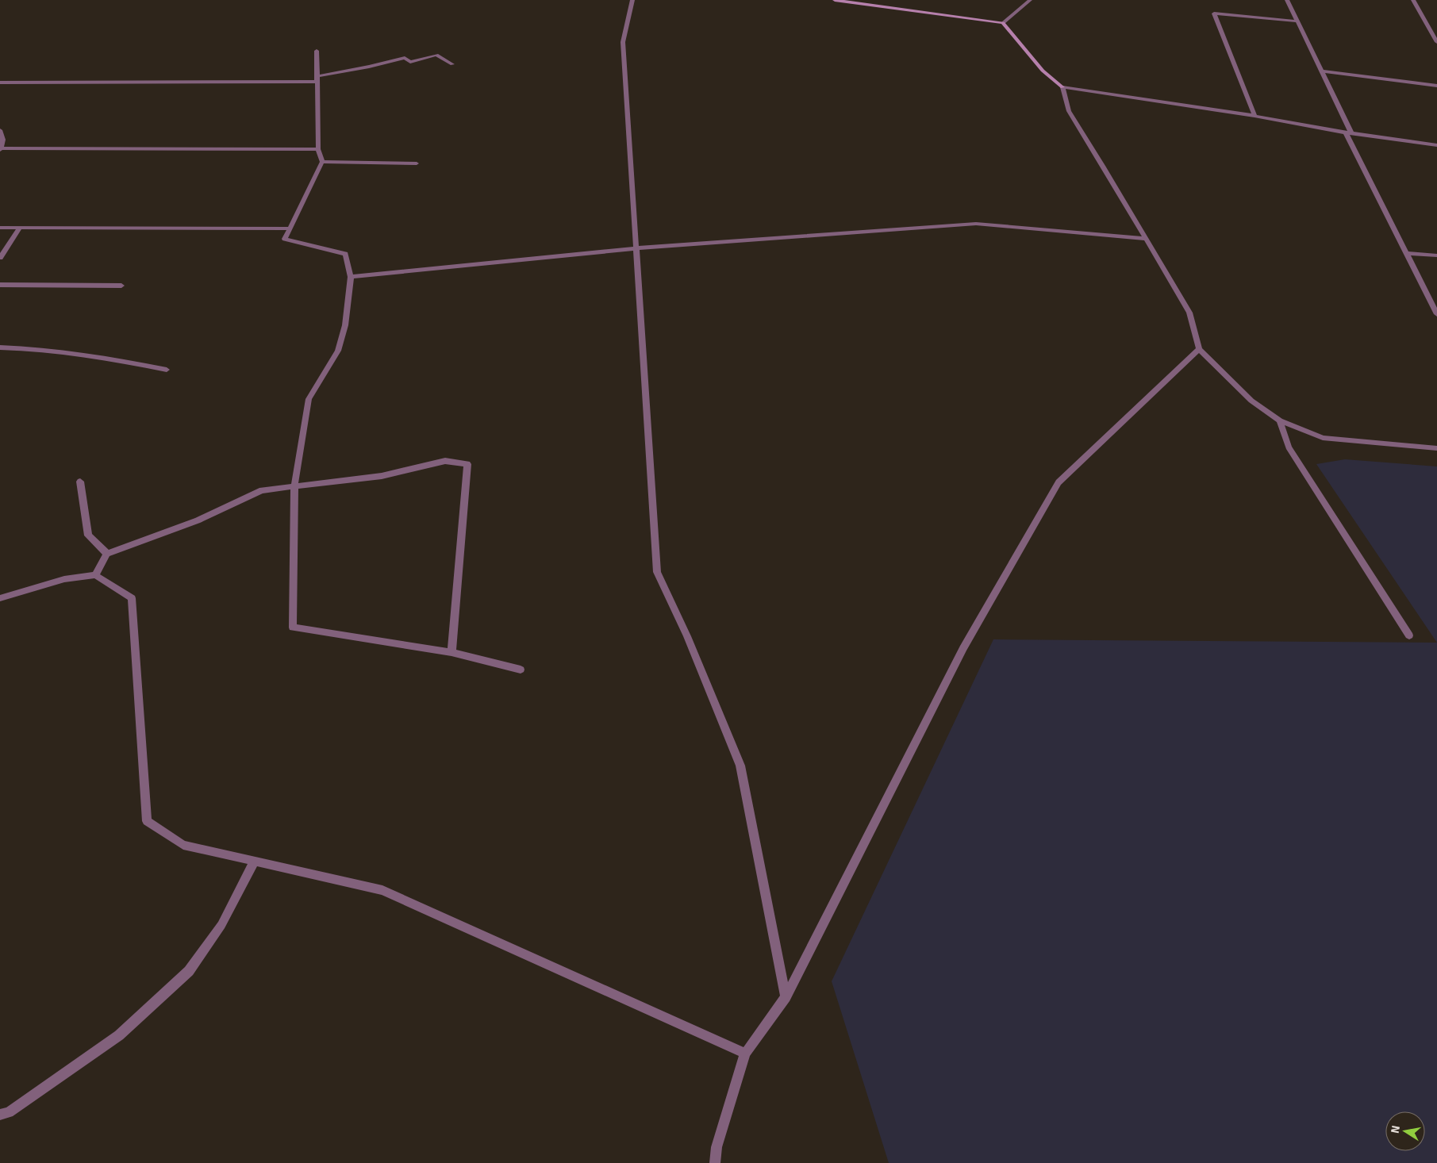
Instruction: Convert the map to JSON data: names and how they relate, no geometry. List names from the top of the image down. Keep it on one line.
{"north":"left"}
